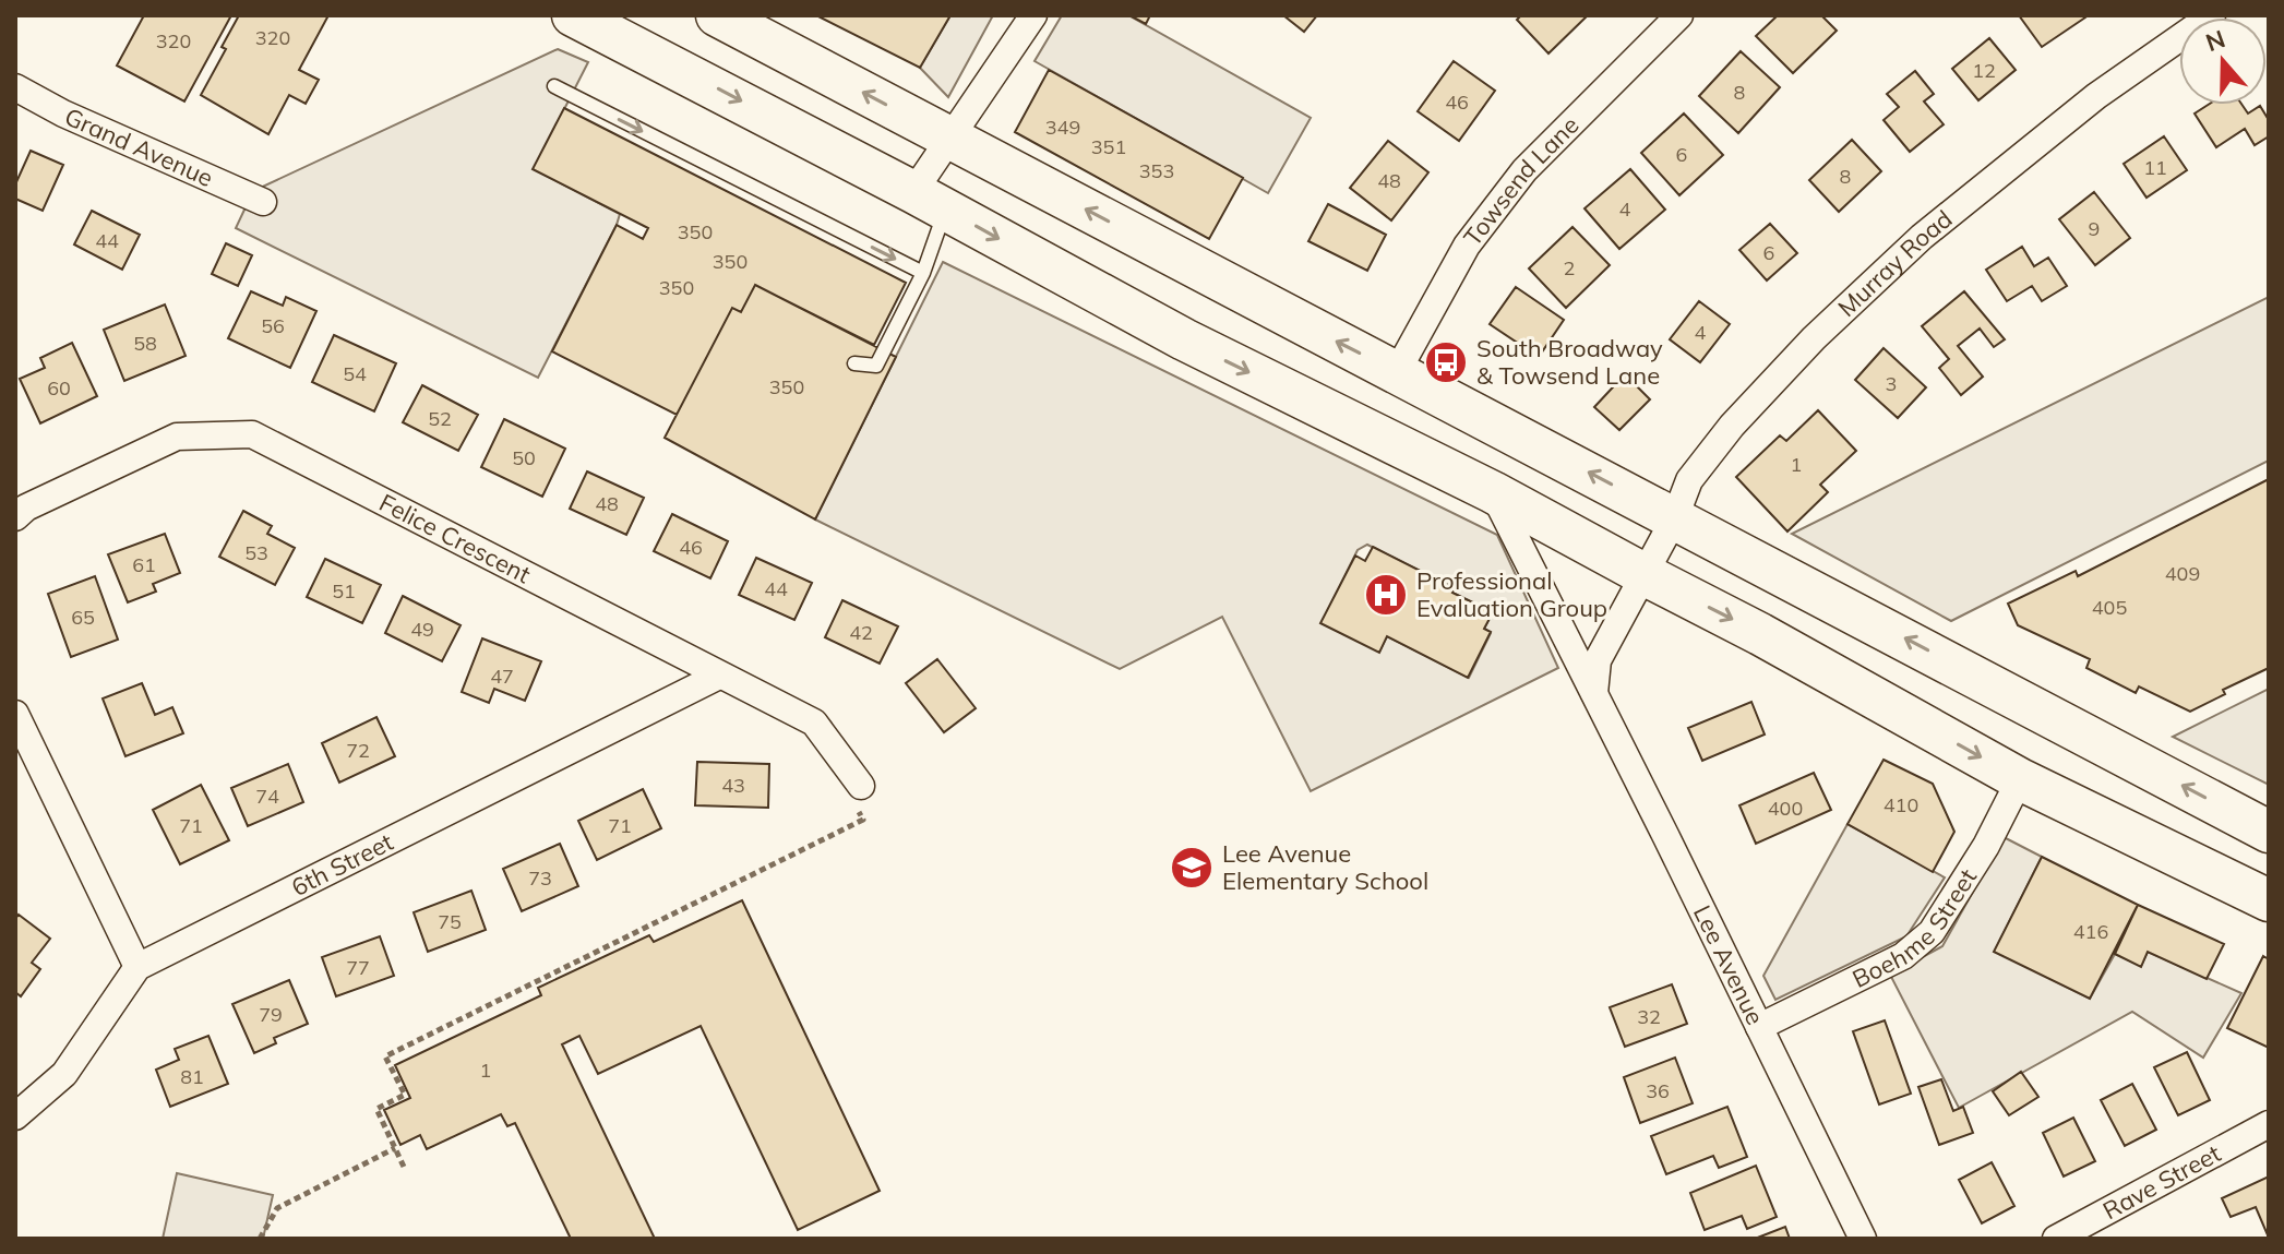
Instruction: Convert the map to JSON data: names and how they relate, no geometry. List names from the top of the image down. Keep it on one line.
{"streets":{"street":["Grand Avenue","Towsend Lane","Murray Road","Felice Crescent","6th Street","Boehme Street","Lee Avenue","Rave Street"]},"crossings":[["Felice Crescent","6th Street"],["Boehme Street","Lee Avenue"]],"places":{"bus stop":["South Broadway & Towsend Lane"],"hospital":["Professional Evaluation Group"],"school or university":["Lee Avenue Elementary School"]},"house_numbers":["320","320","12","8","46","349","351","6","11","353","8","48","4","9","350","44","6","350","2","350","56","4","58","54","3","350","60","52","50","1","48","46","53","61","409","44","51","405","65","49","42","47","72","43","74","410","400","71","71","73","75","416","77","79","32","1","81","36"],"north":"top"}
